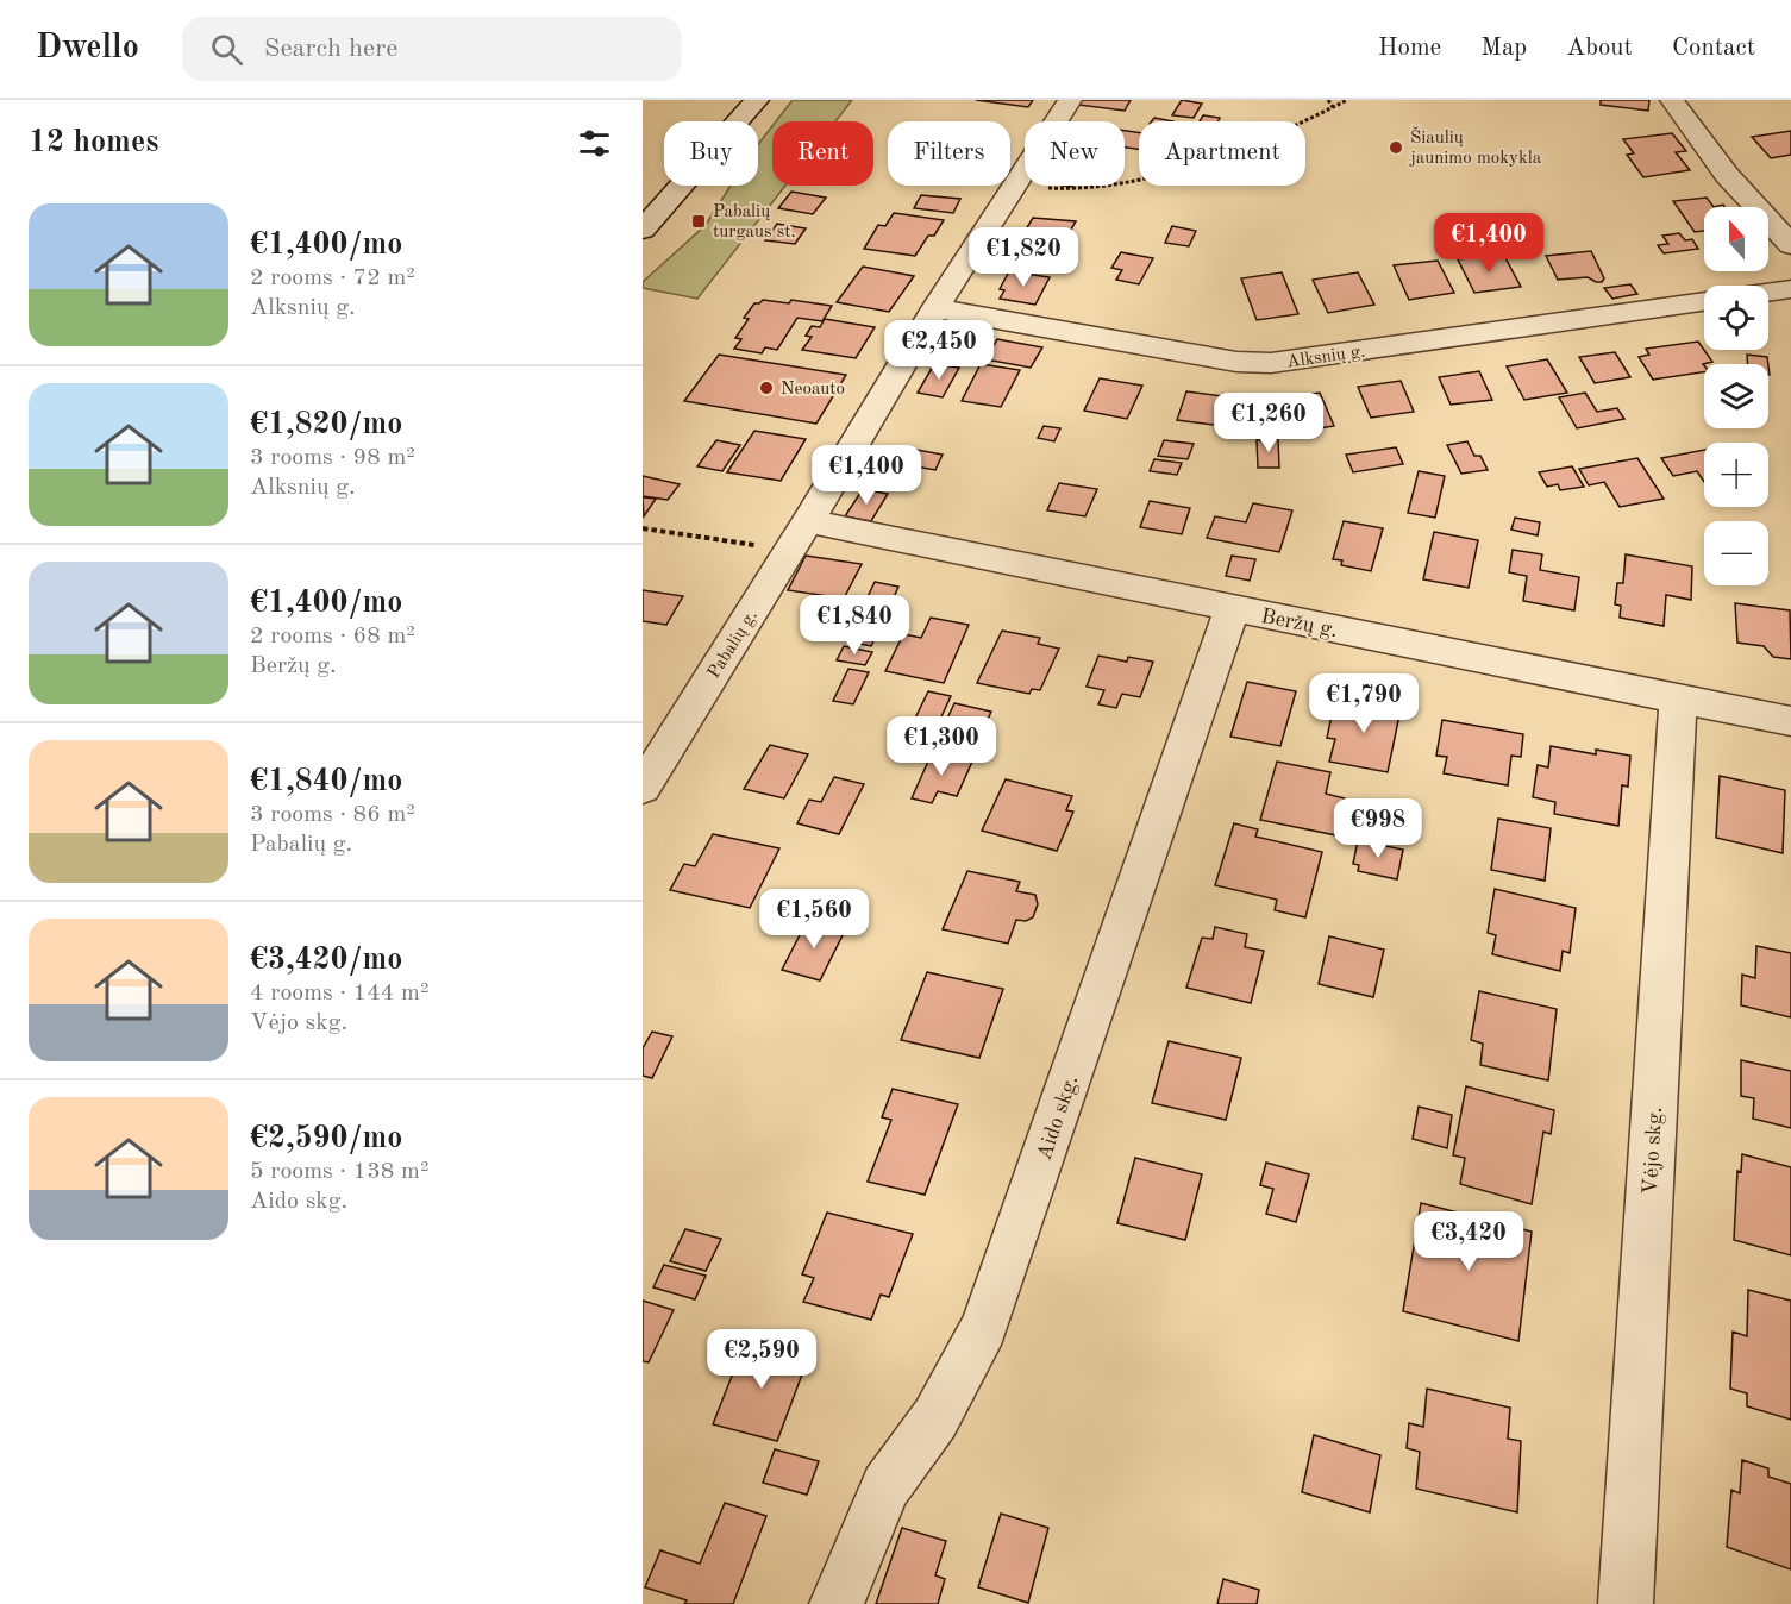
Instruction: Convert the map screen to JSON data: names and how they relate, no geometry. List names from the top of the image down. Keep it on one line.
{"streets":{"street":["Alksnių g.","Beržų g.","Pabalių g.","Aido skg.","Vėjo skg."]},"crossings":[["Alksnių g.","Pabalių g."],["Beržų g.","Pabalių g."],["Beržų g.","Aido skg."],["Beržų g.","Vėjo skg."]],"places":{"other":["Šiaulių jaunimo mokykla","Neoauto"],"transit":["Pabalių turgaus st."]},"north":"top","page":{"header":"Dwello","search":"Search here","nav":["Home","Map","About","Contact"],"heading":"12 homes","chip":["Buy","Rent","Filters","New","Apartment"],"list":[{"name":"€1,400/mo","note":"2 rooms · 72 m² · Alksnių g."},{"name":"€1,820/mo","note":"3 rooms · 98 m² · Alksnių g."},{"name":"€1,400/mo","note":"2 rooms · 68 m² · Beržų g."},{"name":"€1,840/mo","note":"3 rooms · 86 m² · Pabalių g."},{"name":"€3,420/mo","note":"4 rooms · 144 m² · Vėjo skg."},{"name":"€2,590/mo","note":"5 rooms · 138 m² · Aido skg."}],"map_buttons":["+","−"],"price":["€1,400","€1,820","€2,450","€1,260","€1,400","€1,840","€1,790","€1,300","€998","€1,560","€3,420","€2,590"]}}
